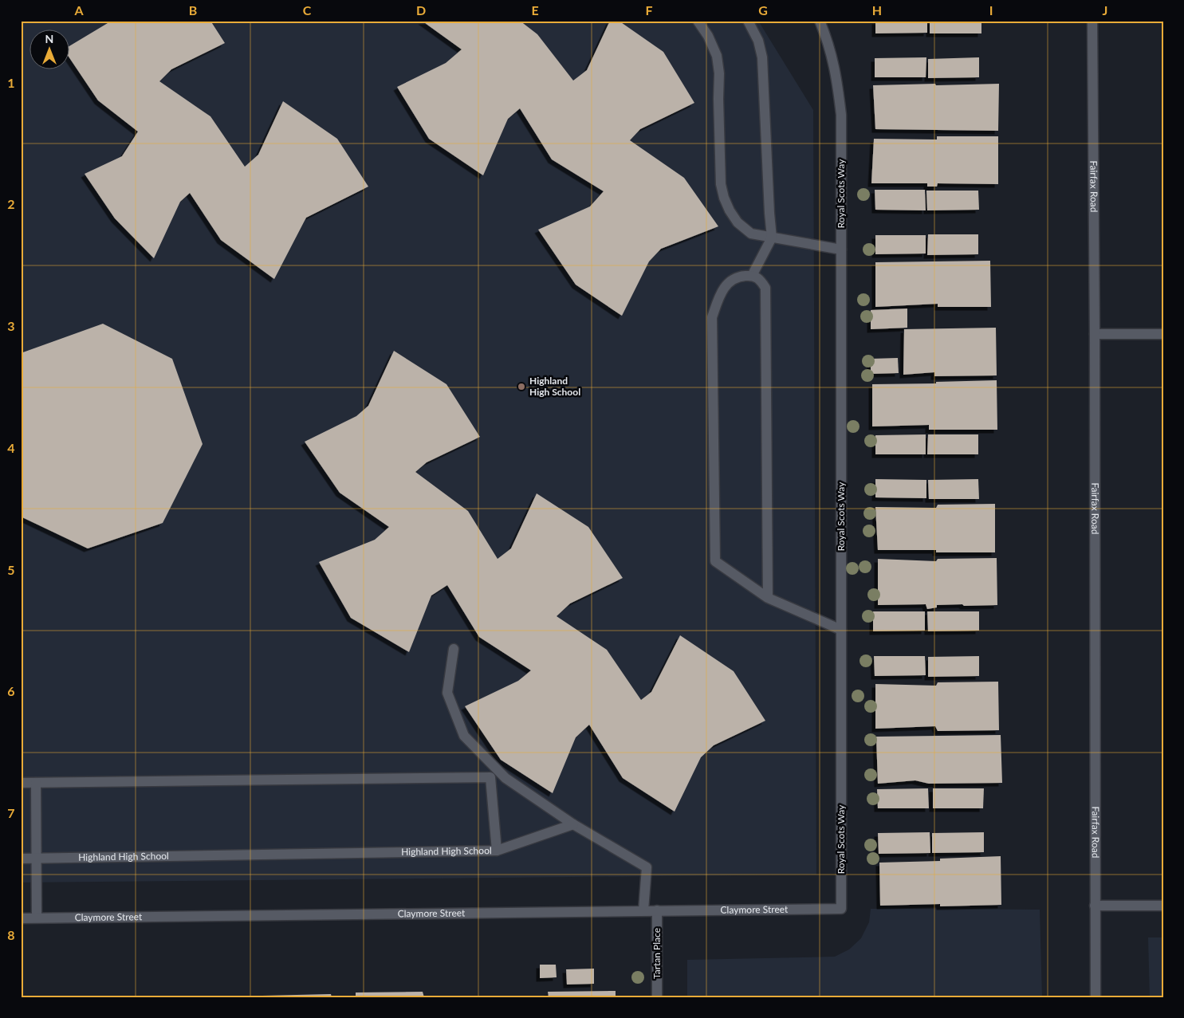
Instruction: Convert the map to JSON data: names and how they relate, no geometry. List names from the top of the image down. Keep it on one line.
{"streets":{"street":["Fairfax Road","Royal Scots Way","Highland High School","Claymore Street","Tartan Place"]},"crossings":[["Royal Scots Way","Claymore Street"],["Claymore Street","Tartan Place"]],"places":["Highland High School"],"north":"top","grid":{"columns":["A","B","C","D","E","F","G","H","I","J"],"rows":["1","2","3","4","5","6","7","8"]}}
